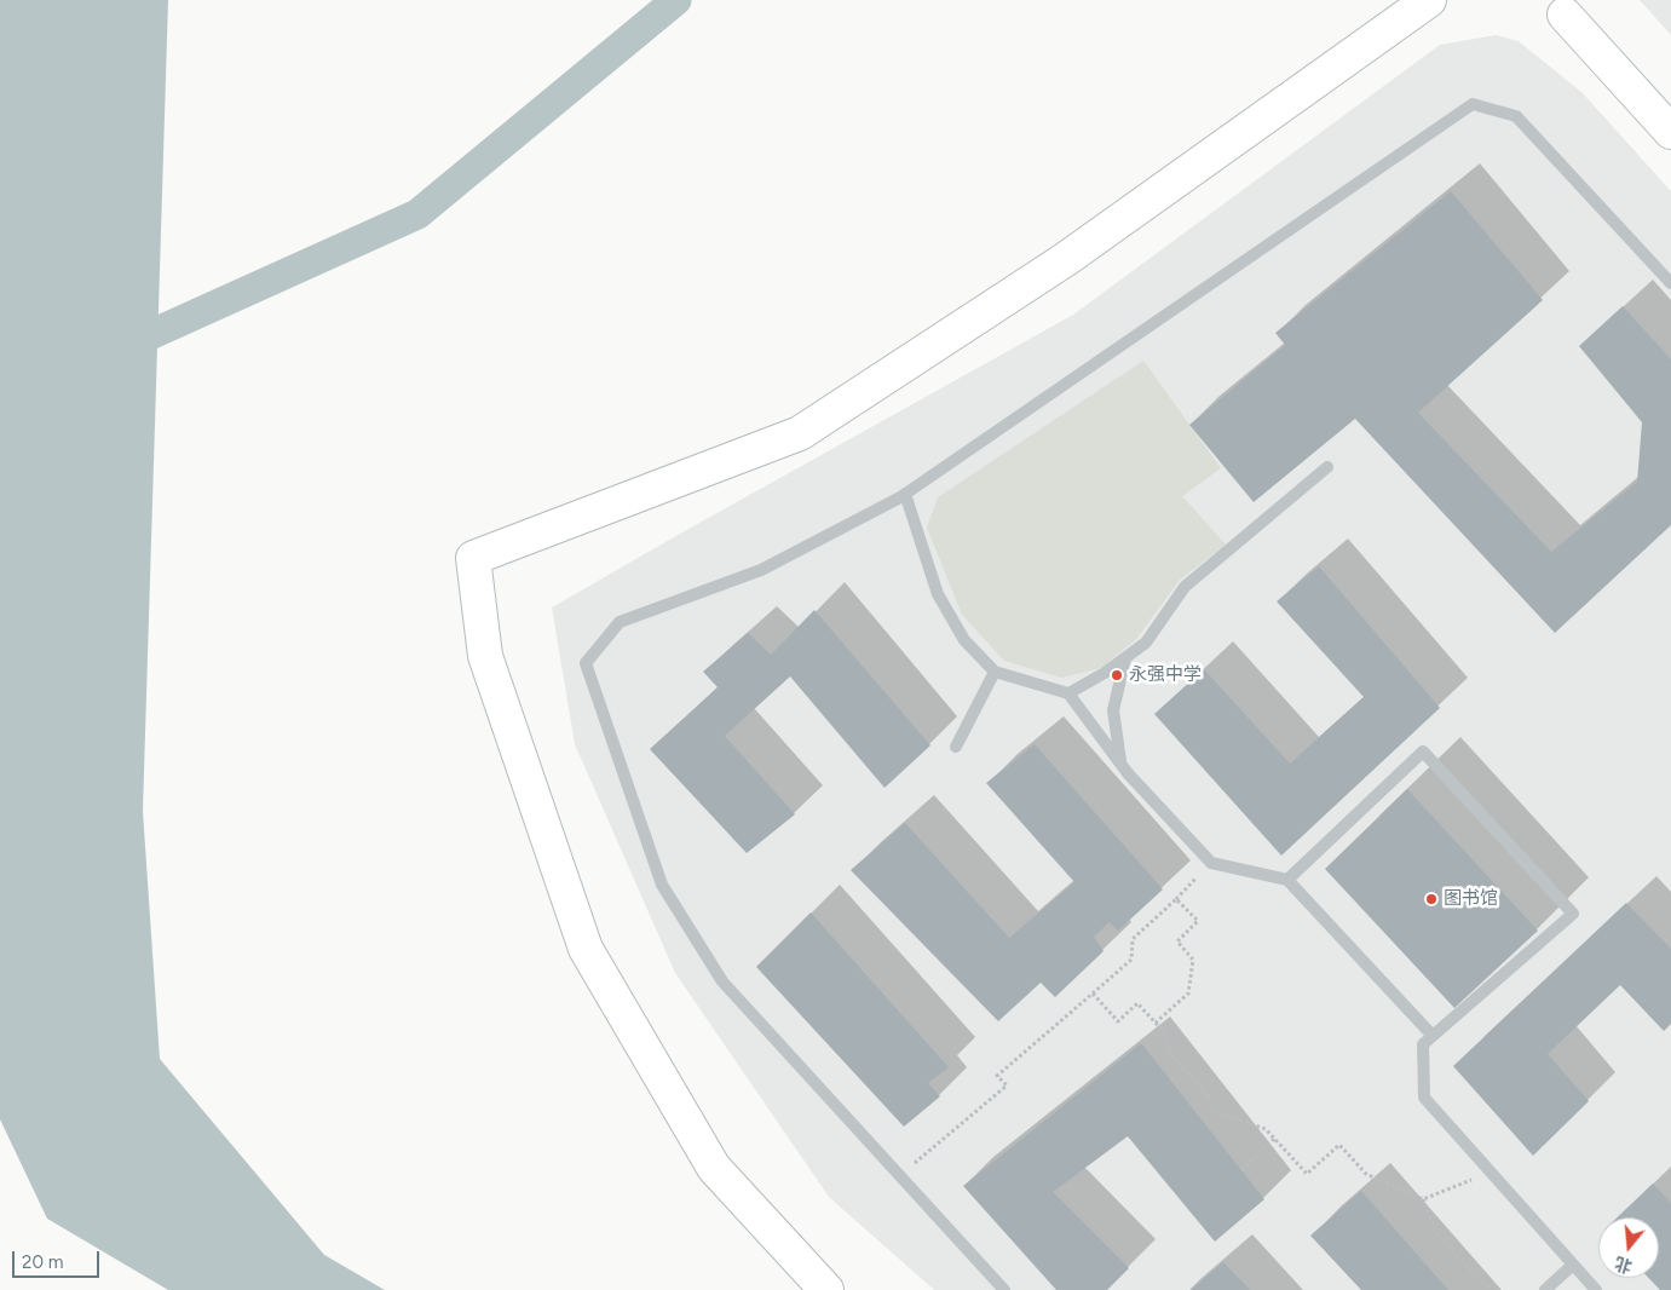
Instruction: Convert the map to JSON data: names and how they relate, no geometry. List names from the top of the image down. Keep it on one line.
{"places":["永强中学","图书馆"],"scale_bar":"20 m","north":"bottom"}
